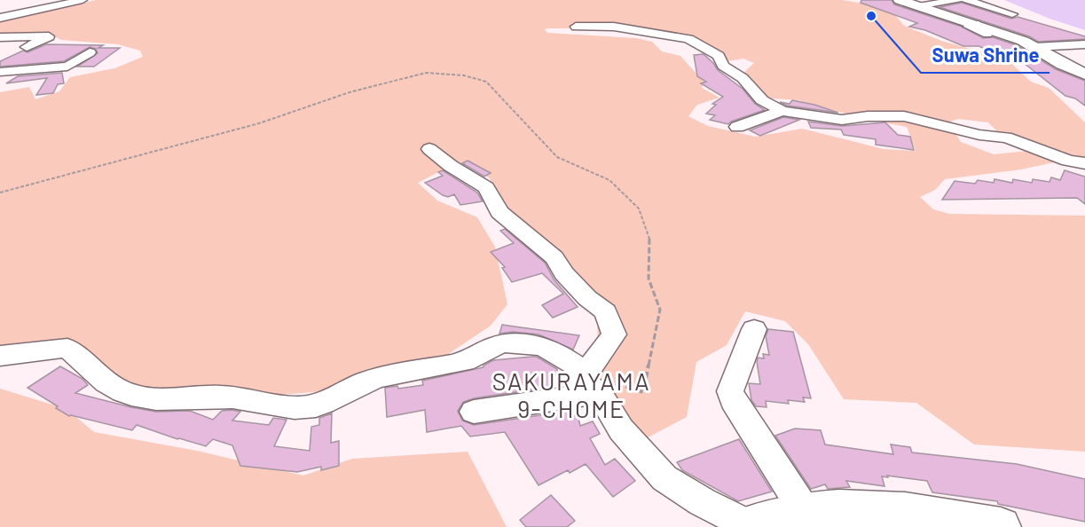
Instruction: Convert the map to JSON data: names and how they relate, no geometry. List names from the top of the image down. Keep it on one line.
{"districts":["SAKURAYAMA 9-CHOME"],"places":["Suwa Shrine"]}
